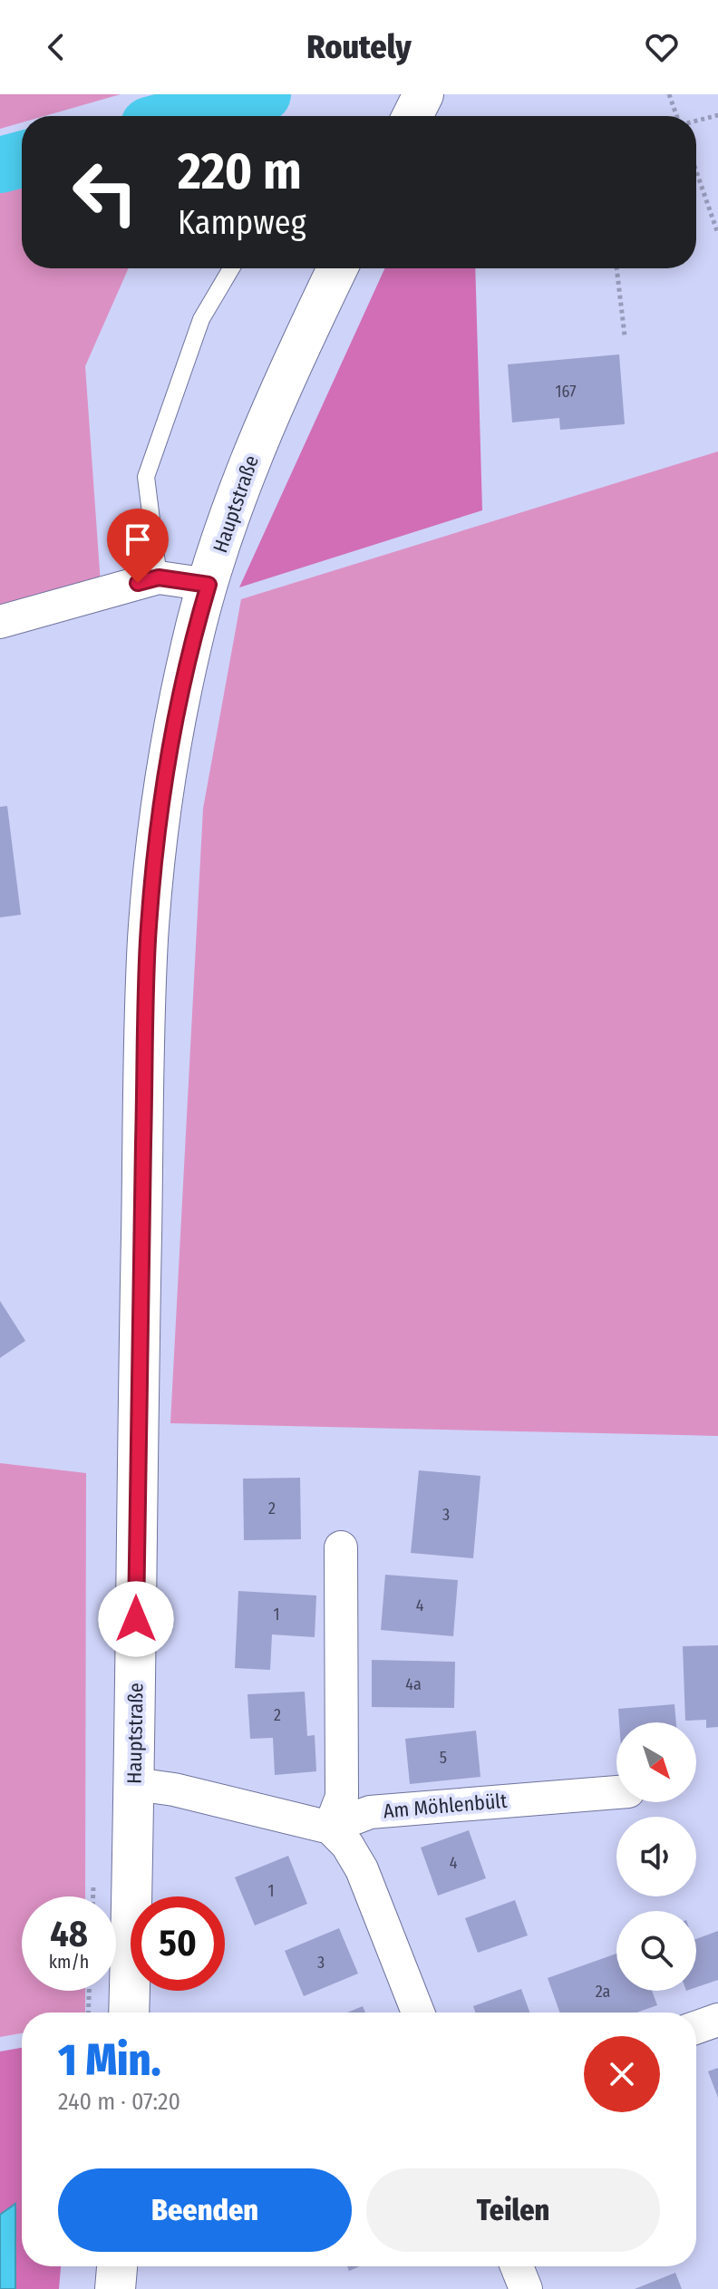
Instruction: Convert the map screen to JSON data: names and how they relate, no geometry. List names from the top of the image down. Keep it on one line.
{"streets":{"main road":["Hauptstraße"],"street":["Am Möhlenbült"]},"house_numbers":["167","2","3","4","1","4a","2","5","4","1","3","2a"],"north":"bottom right","page":{"header":"Routely","turn":["220 m","Kampweg"],"speed":"48 km/h","limit":"50","heading":["1 Min.","240 m · 07:20"],"buttons":["Beenden","Teilen"]}}
